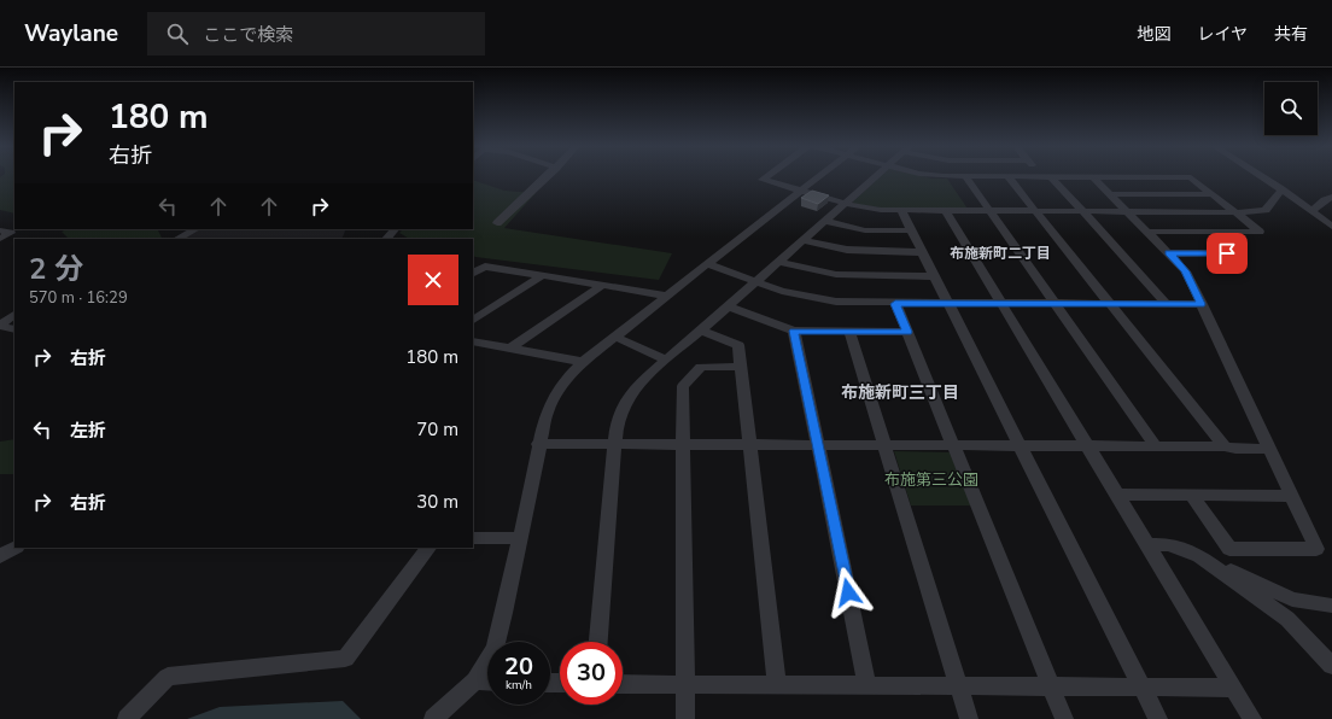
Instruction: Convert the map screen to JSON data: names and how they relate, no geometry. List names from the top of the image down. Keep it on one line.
{"districts":["布施新町二丁目","布施新町三丁目"],"parks":["布施第三公園"],"page":{"header":"Waylane","search":"ここで検索","nav":["地図","レイヤ","共有"],"turn":["180 m","右折"],"heading":["2 分","570 m · 16:29"],"list":[{"name":"右折","value":"180 m"},{"name":"左折","value":"70 m"},{"name":"右折","value":"30 m"}],"speed":"20 km/h","limit":"30"}}
